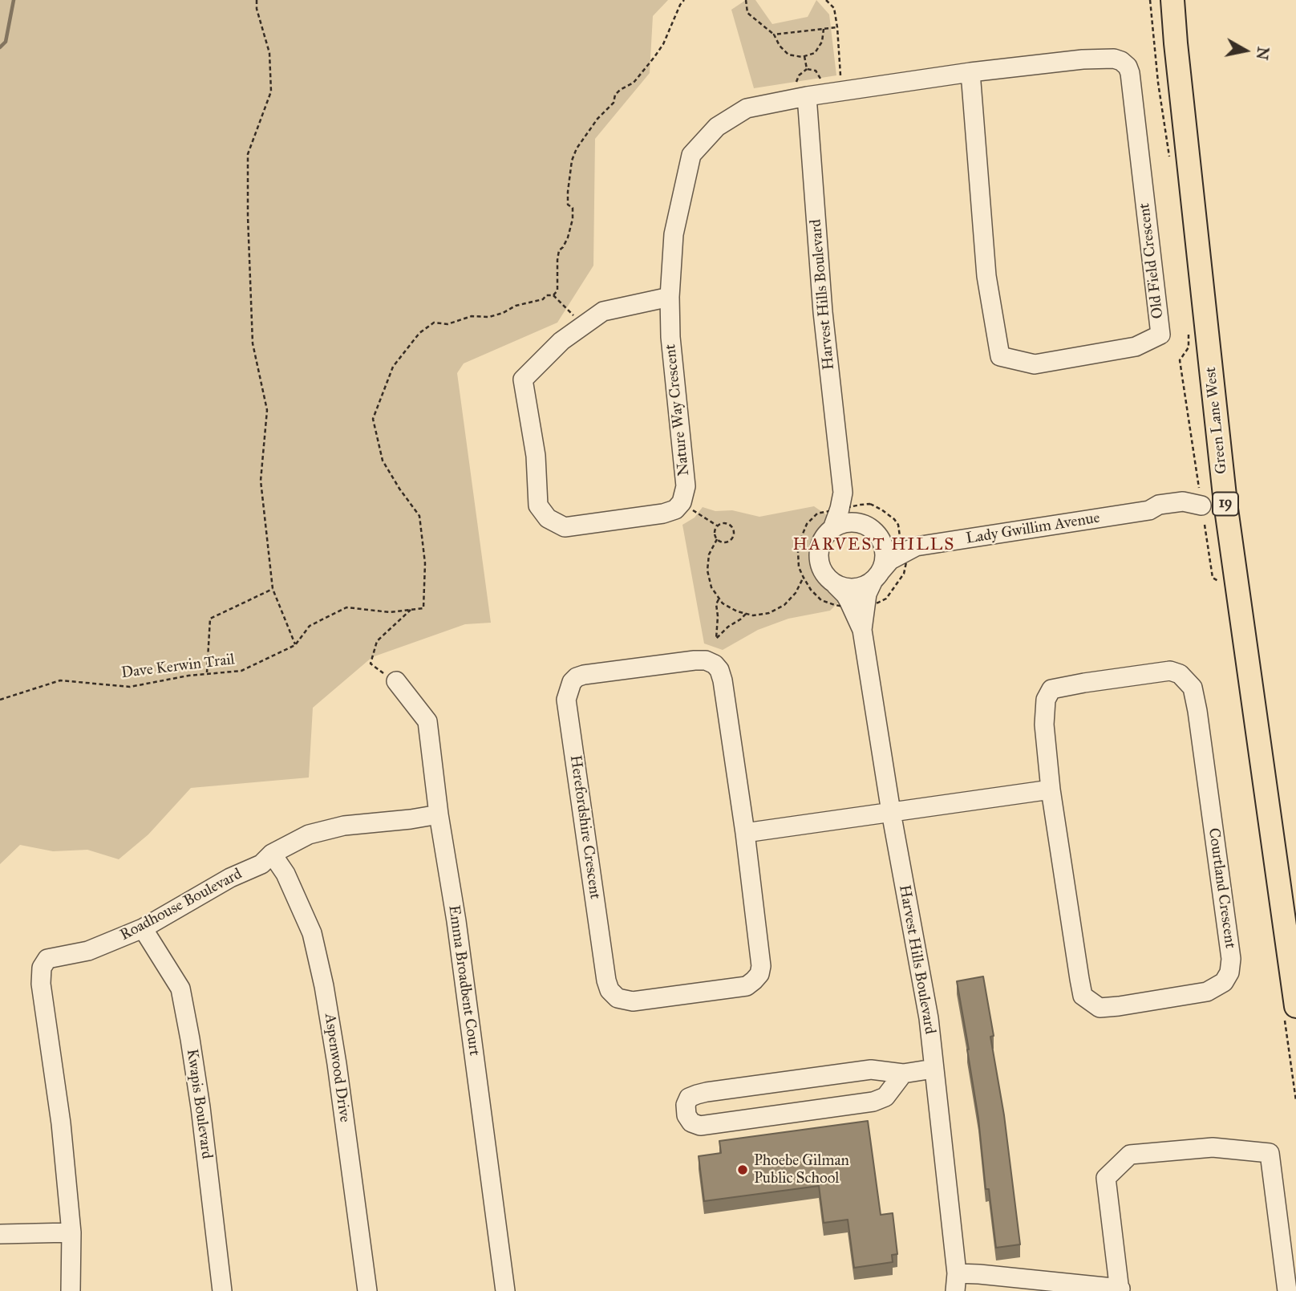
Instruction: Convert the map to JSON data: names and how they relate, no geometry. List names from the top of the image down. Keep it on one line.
{"streets":{"main road":["Green Lane West","19"],"street":["Old Field Crescent","Harvest Hills Boulevard","Nature Way Crescent","Lady Gwillim Avenue","Herefordshire Crescent","Courtland Crescent","Roadhouse Boulevard","Emma Broadbent Court","Aspenwood Drive","Kwapis Boulevard"],"path":["Dave Kerwin Trail"]},"crossings":[["Old Field Crescent","Harvest Hills Boulevard"],["Old Field Crescent","Nature Way Crescent"],["Harvest Hills Boulevard","Nature Way Crescent"],["Harvest Hills Boulevard","Lady Gwillim Avenue"],["Green Lane West","Lady Gwillim Avenue"],["Roadhouse Boulevard","Emma Broadbent Court"],["Roadhouse Boulevard","Aspenwood Drive"],["Roadhouse Boulevard","Kwapis Boulevard"]],"districts":["HARVEST HILLS"],"places":["Phoebe Gilman Public School"],"north":"right"}
